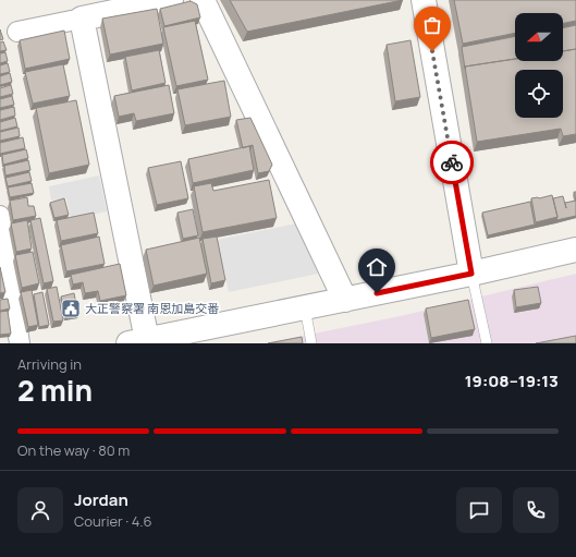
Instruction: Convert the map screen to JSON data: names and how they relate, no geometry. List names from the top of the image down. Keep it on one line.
{"places":{"public building":["大正警察署 南恩加島交番"]},"north":"left","page":{"heading":["2 min","Arriving in","19:08–19:13"],"panel":["Jordan","Courier · 4.6"],"bar":"On the way · 80 m"}}
